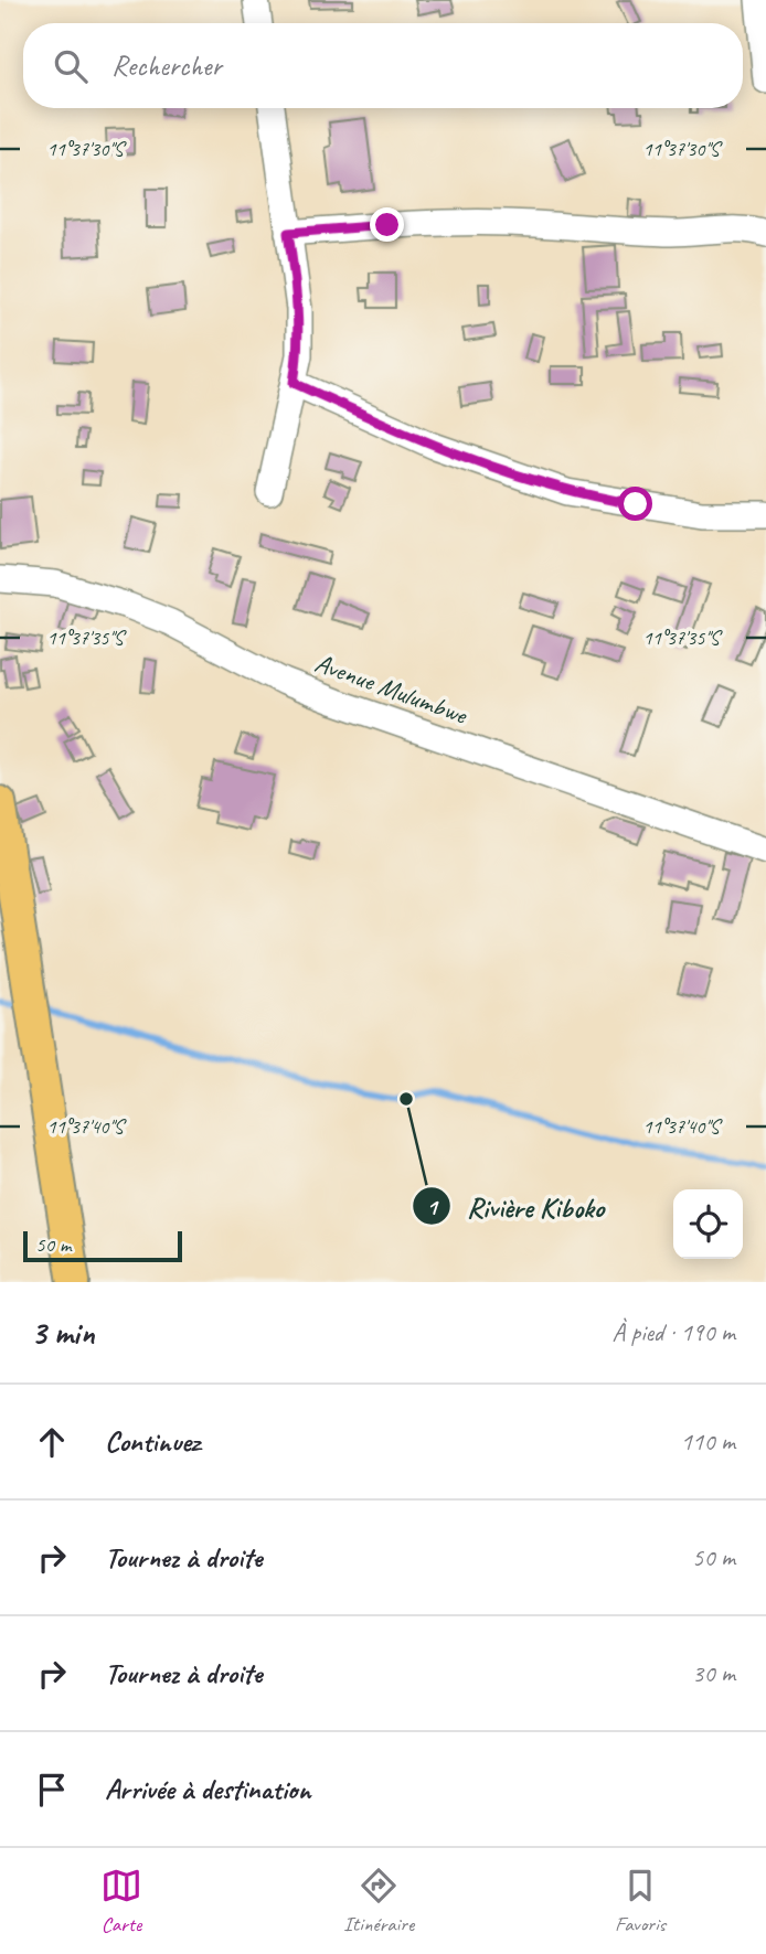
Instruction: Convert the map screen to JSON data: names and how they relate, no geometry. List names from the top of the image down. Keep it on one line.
{"streets":{"street":["Avenue Mulumbwe"]},"places":["Rivière Kiboko"],"scale_bar":"50 m","page":{"search":"Rechercher","scale":"50 m","heading":["3 min","À pied · 190 m"],"list":[["Continuez","110 m"],["Tournez à droite","50 m"],["Tournez à droite","30 m"],"Arrivée à destination"],"nav":["Carte","Itinéraire","Favoris"]},"coordinates":["11°37'30\"S","11°37'35\"S","11°37'40\"S"]}
